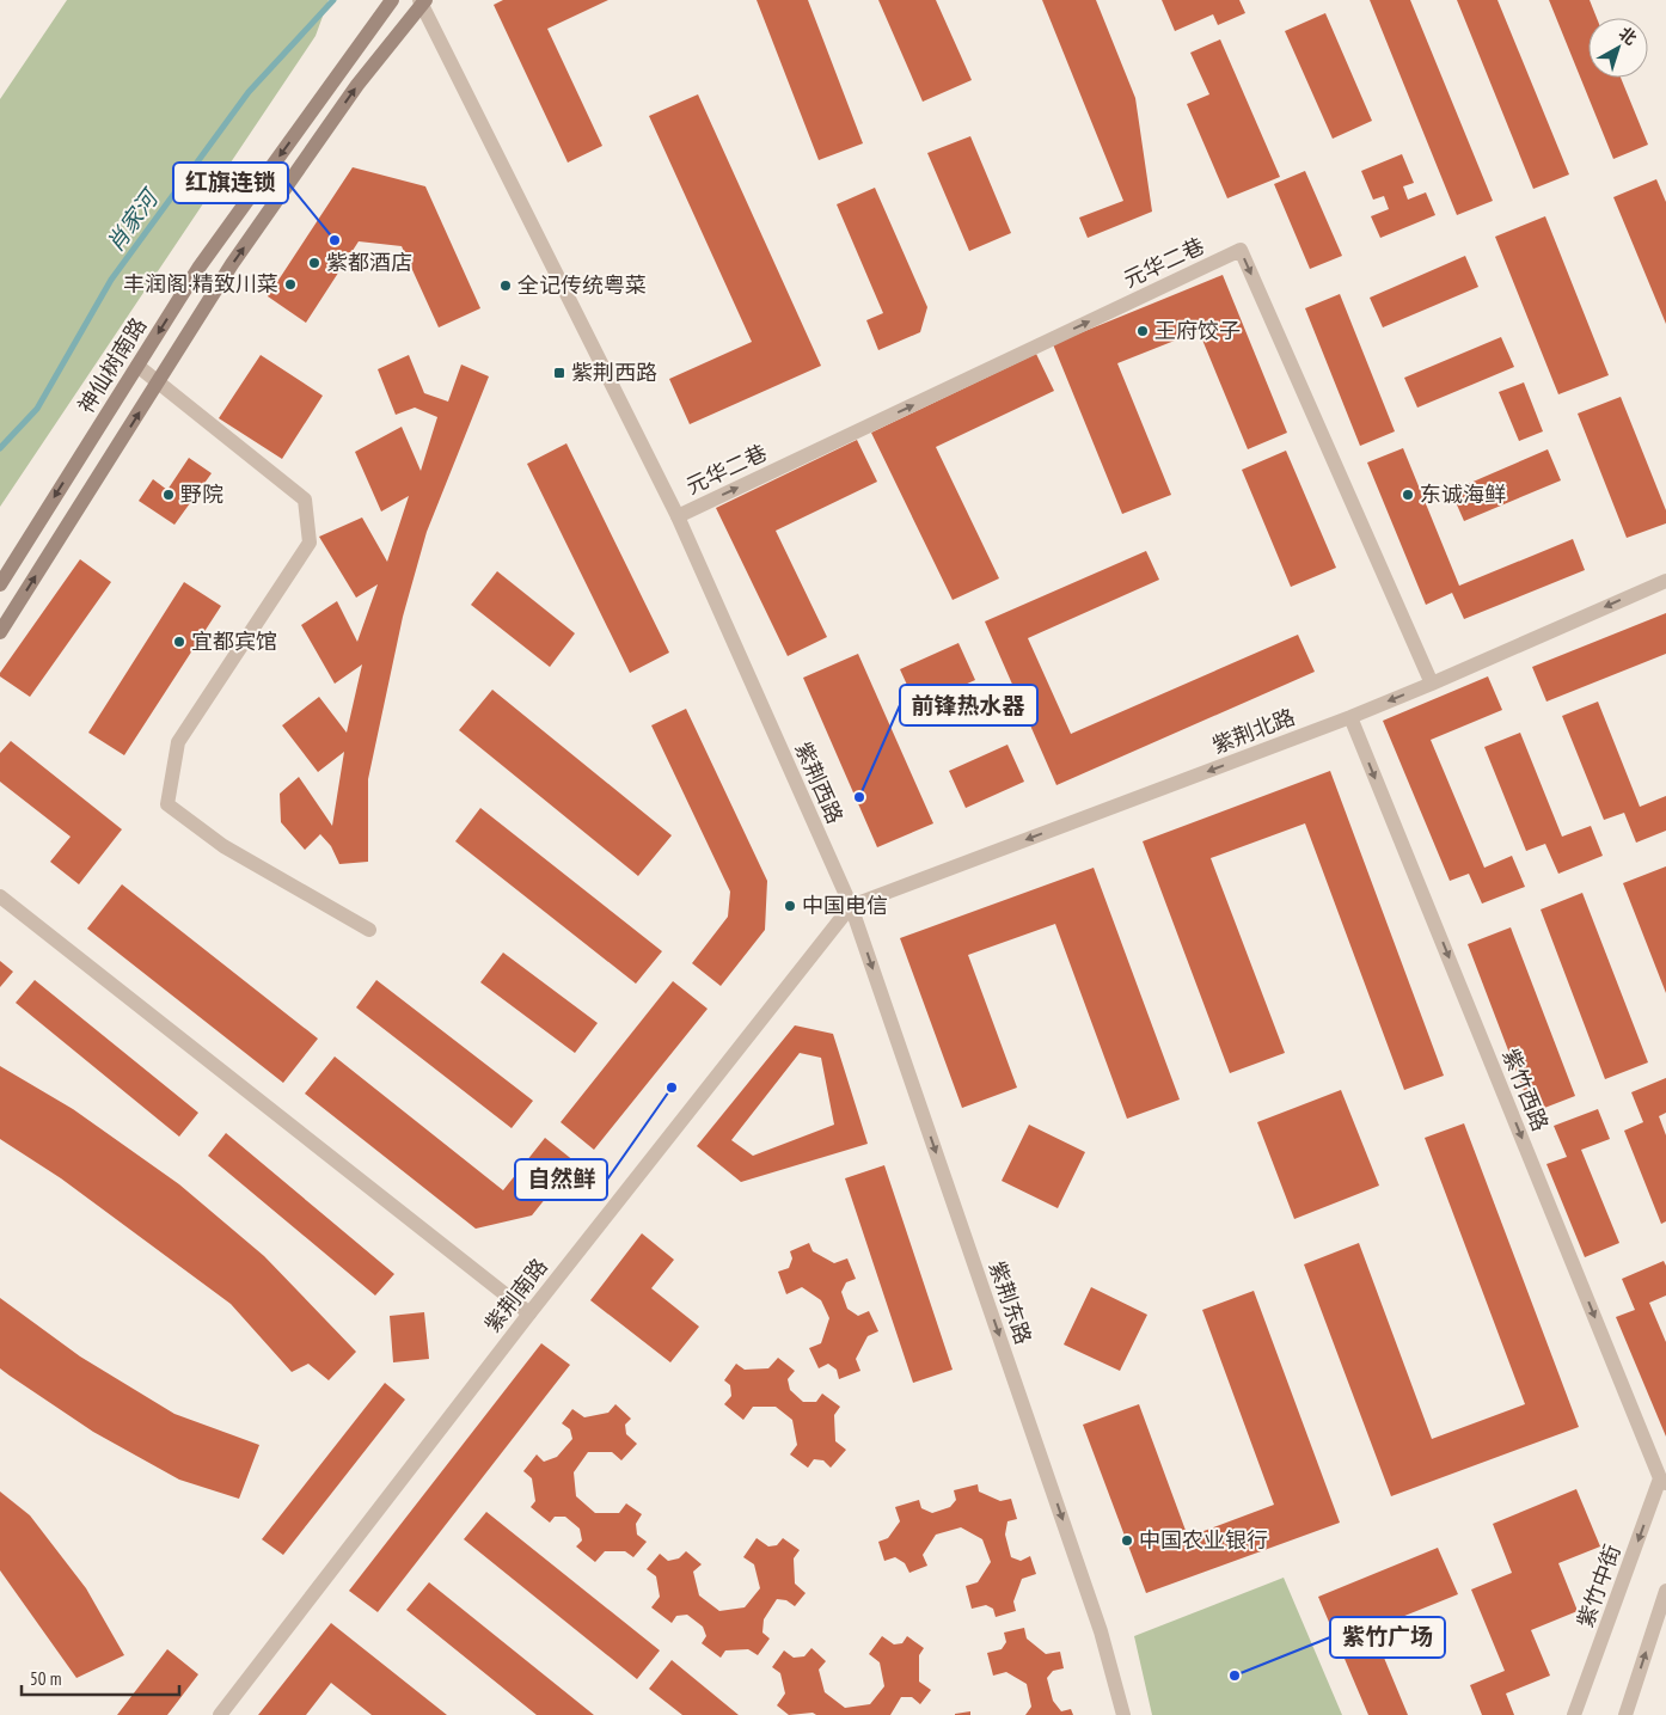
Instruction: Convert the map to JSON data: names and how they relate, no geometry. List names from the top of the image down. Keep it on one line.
{"streets":{"main road":["神仙树南路"],"street":["元华二巷","紫荆北路","紫荆西路","紫竹西路","紫荆南路","紫荆东路","紫竹中街"]},"crossings":[["元华二巷","紫荆北路"],["元华二巷","紫荆西路"],["紫荆北路","紫荆西路"],["紫荆北路","紫竹西路"],["紫荆北路","紫荆南路"],["紫荆北路","紫荆东路"],["紫荆西路","紫荆南路"],["紫荆西路","紫荆东路"],["紫竹西路","紫竹中街"],["紫荆南路","紫荆东路"]],"one_way":["紫荆北路","紫竹西路","紫荆东路"],"water":["肖家河"],"places":{"other":["红旗连锁","紫都酒店","丰润阁·精致川菜","全记传统粤菜","王府饺子","野院","东诚海鲜","宜都宾馆","前锋热水器","中国电信","自然鲜","中国农业银行","紫竹广场"],"transit":["紫荆西路"]},"scale_bar":"50 m","north":"top right"}
